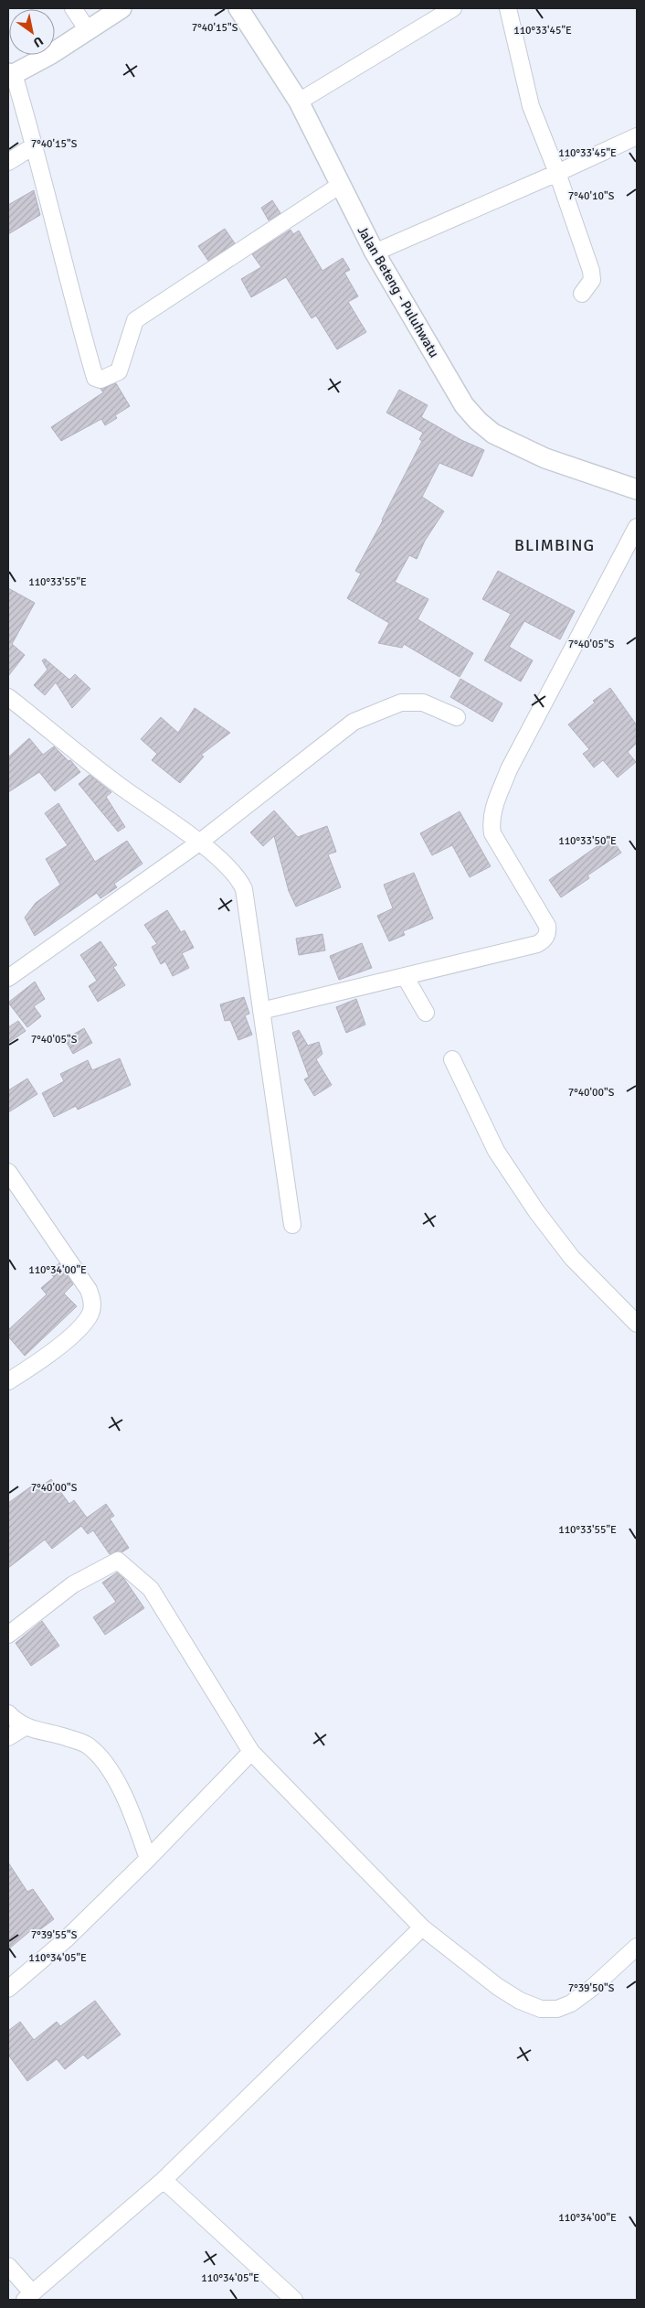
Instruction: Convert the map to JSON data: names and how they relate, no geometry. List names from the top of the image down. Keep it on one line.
{"streets":{"street":["Jalan Beteng - Puluhwatu"]},"districts":["BLIMBING"],"north":"bottom right","coordinates":["7°40'15\"S","110°33'45\"E","7°40'10\"S","110°33'55\"E","7°40'05\"S","110°33'50\"E","7°40'00\"S","110°34'00\"E","7°39'55\"S","110°34'05\"E","7°39'50\"S"]}
